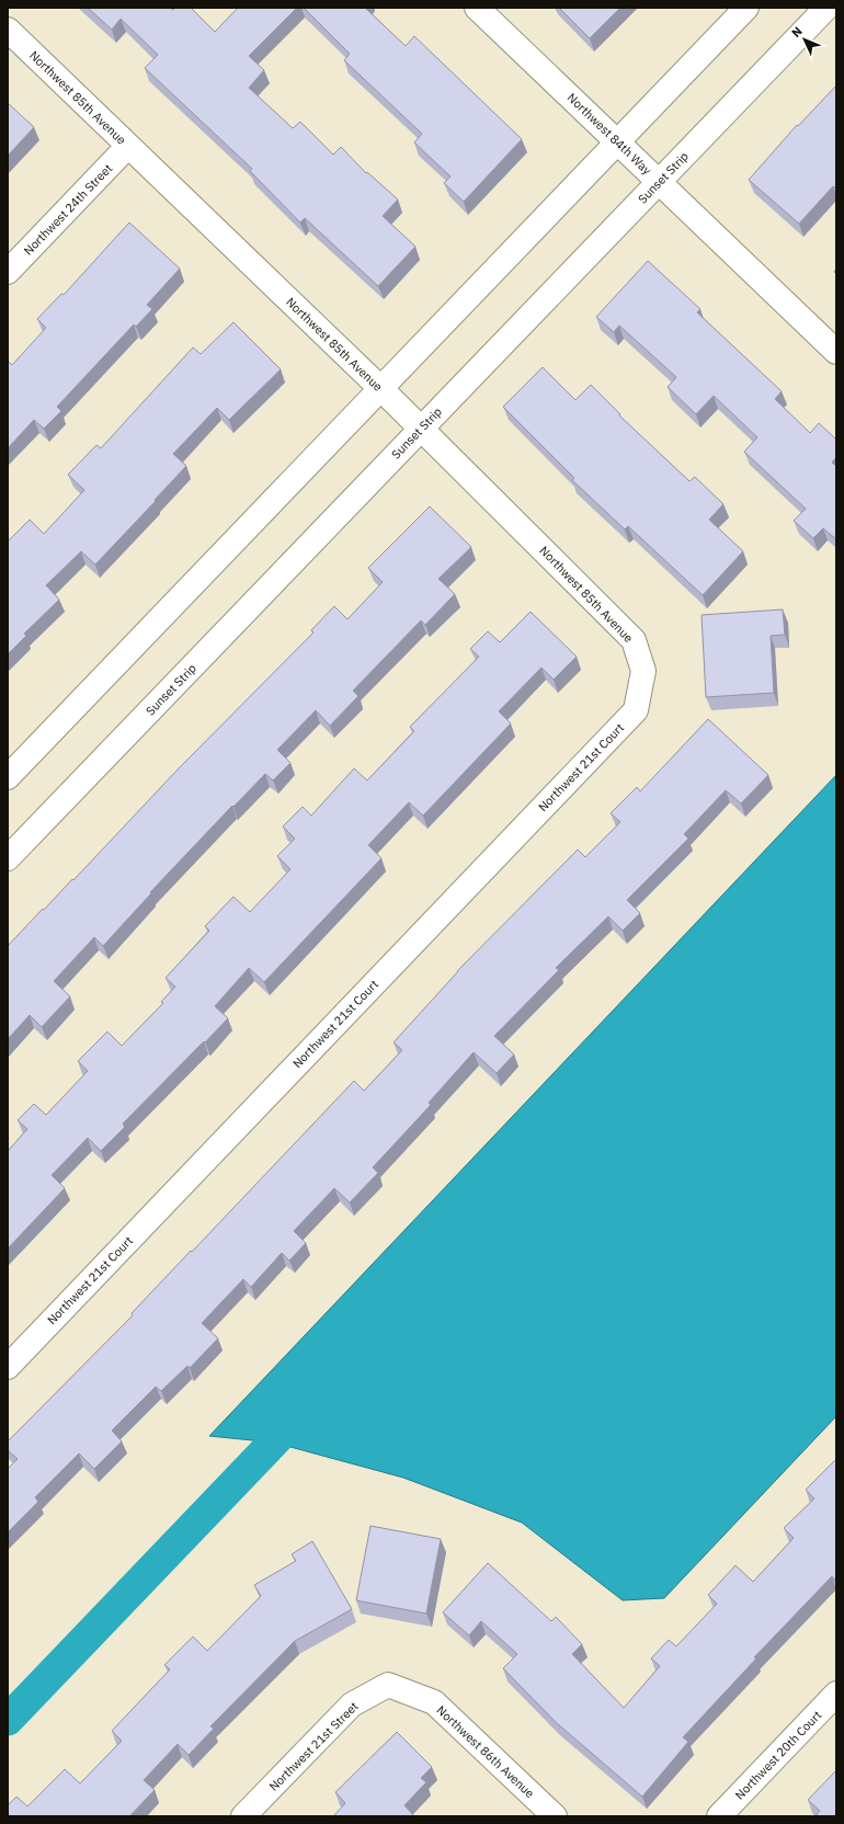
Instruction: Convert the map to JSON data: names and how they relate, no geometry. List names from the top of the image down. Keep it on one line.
{"streets":{"street":["Northwest 85th Avenue","Northwest 84th Way","Sunset Strip","Northwest 24th Street","Northwest 21st Court","Northwest 21st Street","Northwest 86th Avenue","Northwest 20th Court"]},"crossings":[["Northwest 85th Avenue","Sunset Strip"],["Northwest 85th Avenue","Northwest 24th Street"],["Northwest 85th Avenue","Northwest 21st Court"],["Northwest 84th Way","Sunset Strip"],["Northwest 21st Street","Northwest 86th Avenue"]],"north":"top left"}
